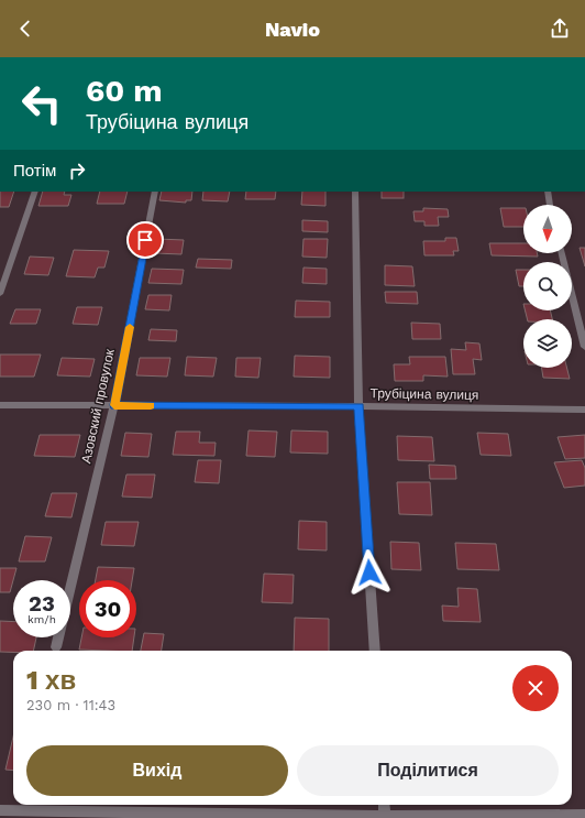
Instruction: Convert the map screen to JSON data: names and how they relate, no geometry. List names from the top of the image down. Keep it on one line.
{"streets":{"street":["Трубіцина вулиця","Азовский провулок"]},"crossings":[["Трубіцина вулиця","Азовский провулок"]],"north":"bottom","page":{"header":"Navio","turn":["60 m","Трубіцина вулиця"],"then":"Потім","speed":"23 km/h","limit":"30","heading":["1 хв","230 m · 11:43"],"buttons":["Вихід","Поділитися"]}}
